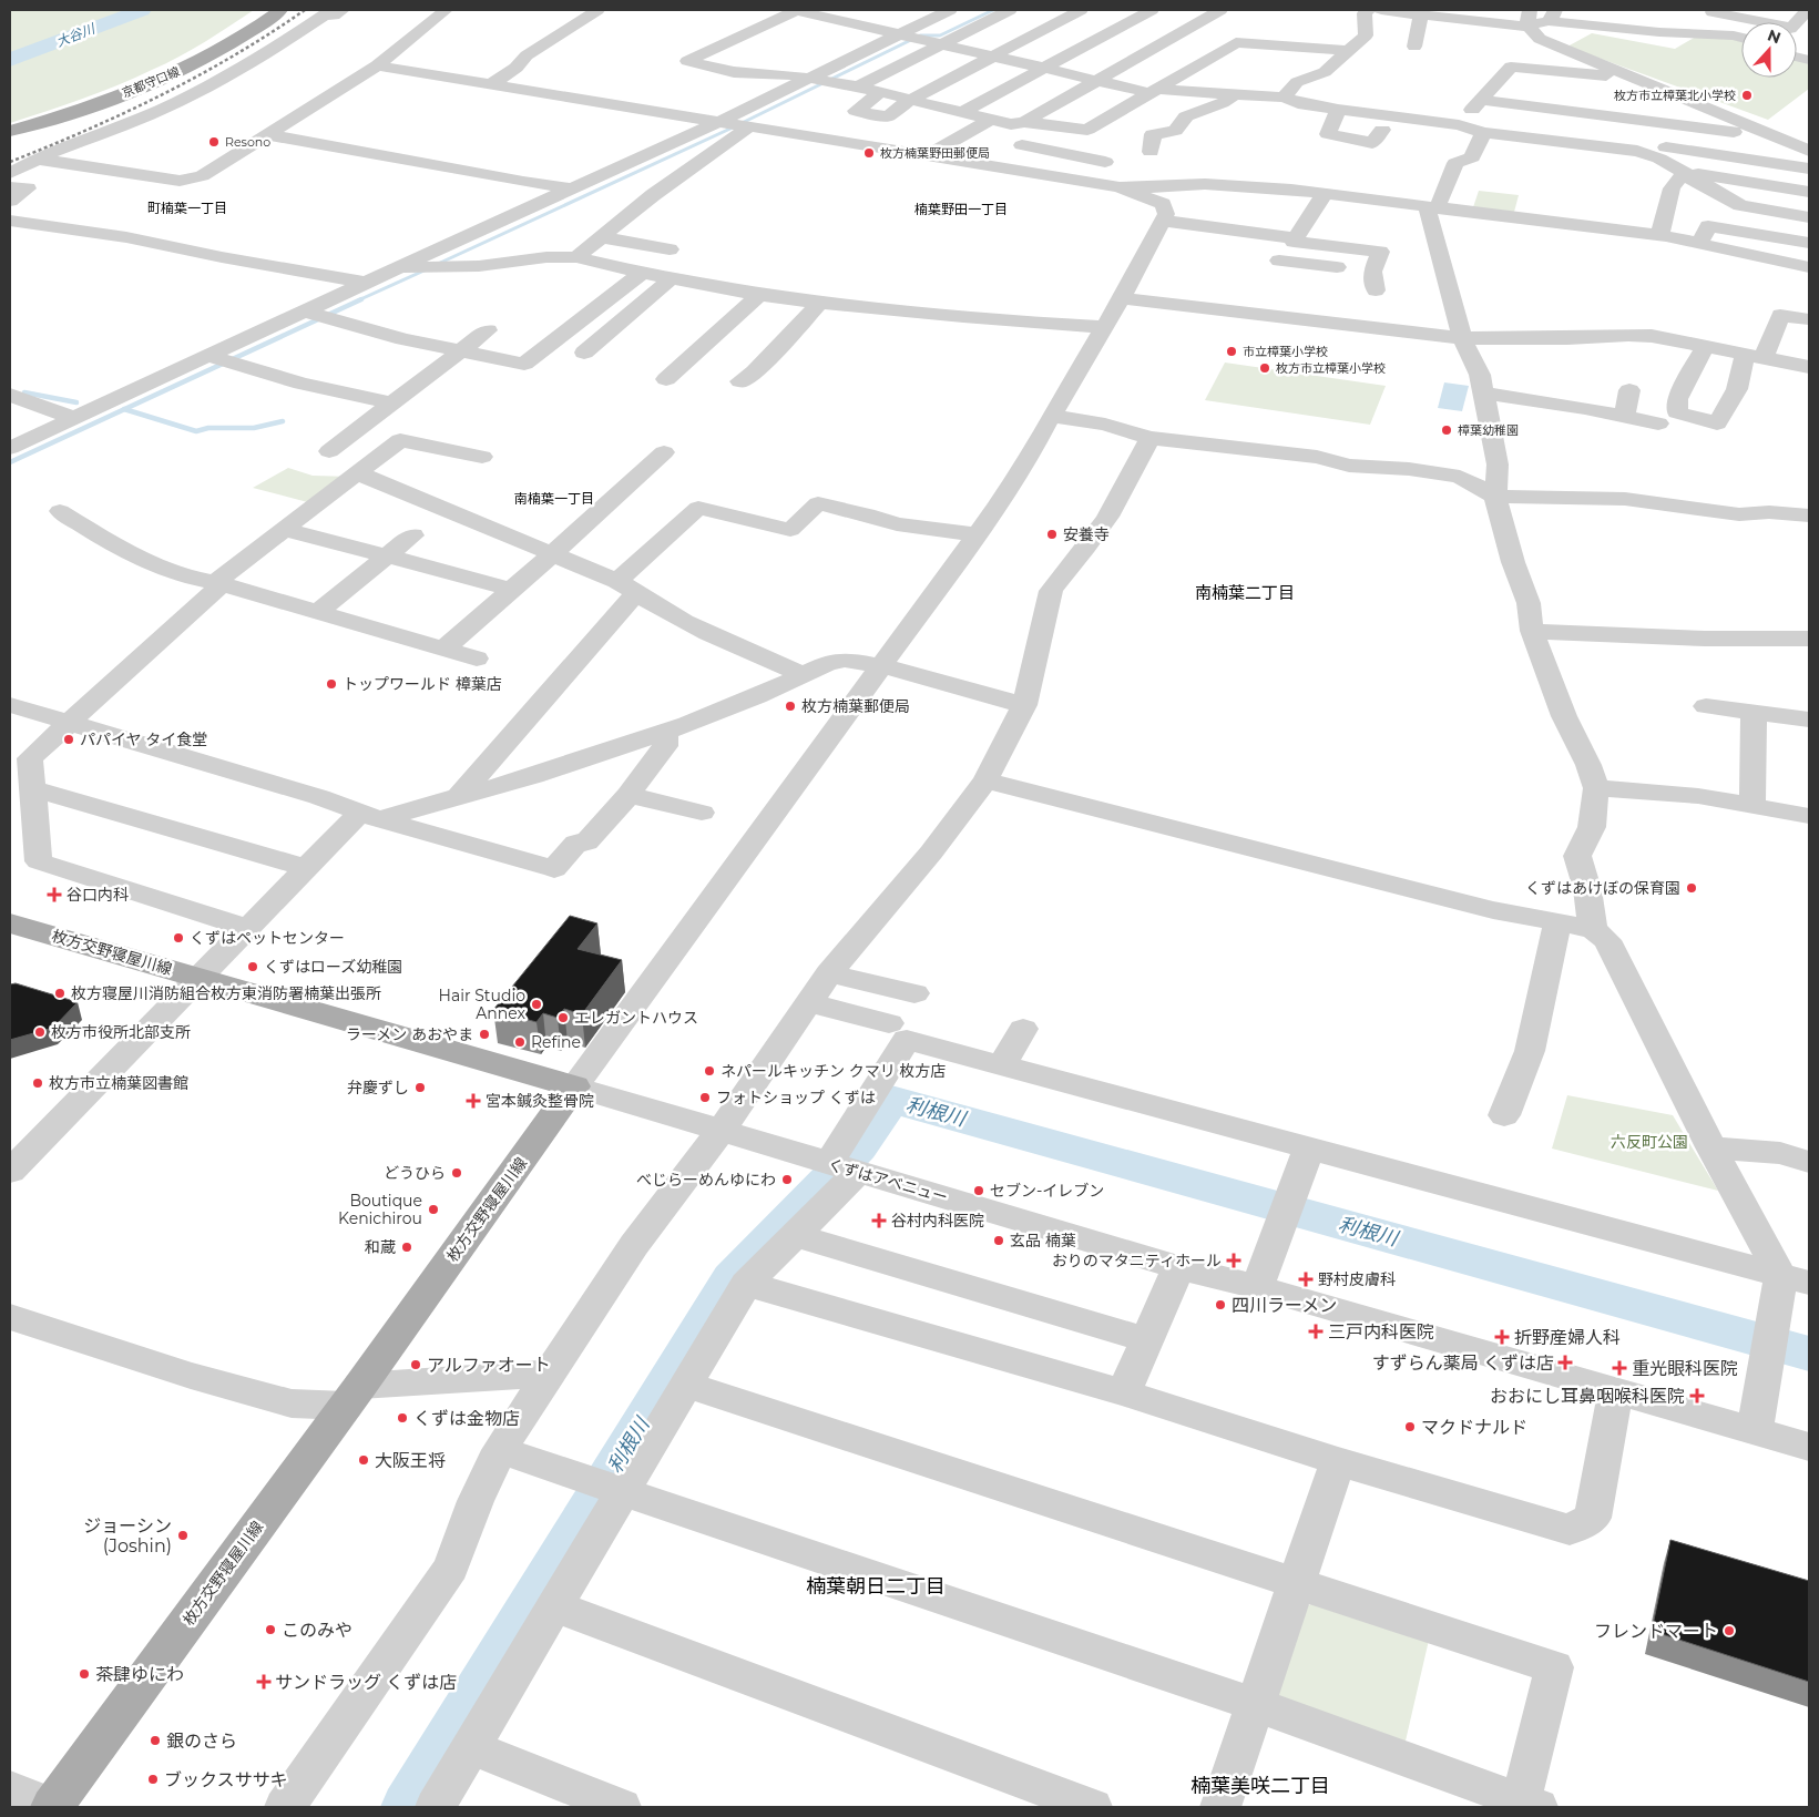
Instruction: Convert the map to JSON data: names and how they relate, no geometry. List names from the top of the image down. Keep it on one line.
{"streets":{"main road":["京都守口線","枚方交野寝屋川線"],"street":["くずはアベニュー"]},"crossings":[["枚方交野寝屋川線","くずはアベニュー"]],"districts":["町楠葉一丁目","楠葉野田一丁目","南楠葉一丁目","南楠葉二丁目","楠葉朝日二丁目","楠葉美咲二丁目"],"water":["大谷川","利根川"],"parks":["六反町公園"],"places":{"other":["枚方市立樟葉北小学校","Resono","枚方楠葉野田郵便局","市立樟葉小学校","枚方市立樟葉小学校","樟葉幼稚園","安養寺","トップワールド 樟葉店","枚方楠葉郵便局","パパイヤ タイ食堂","くずはあけぼの保育園","くずはペットセンター","くずはローズ幼稚園","枚方寝屋川消防組合枚方東消防署楠葉出張所","Hair Studio Annex","エレガントハウス","枚方市役所北部支所","ラーメン あおやま","Refine","ネパールキッチン クマリ 枚方店","枚方市立楠葉図書館","弁慶ずし","フォトショップ くずは","どうひら","べじらーめんゆにわ","セブン-イレブン","Boutique Kenichirou","玄品 楠葉","和蔵","四川ラーメン","アルファオート","くずは金物店","マクドナルド","大阪王将","ジョーシン (Joshin)","このみや","フレンドマート","茶肆ゆにわ","銀のさら","ブックスササキ"],"health":["谷口内科","宮本鍼灸整骨院","谷村内科医院","おりのマタニティホール","野村皮膚科","三戸内科医院","折野産婦人科","すずらん薬局 くずは店","重光眼科医院","おおにし耳鼻咽喉科医院","サンドラッグ くずは店"]},"north":"top"}
